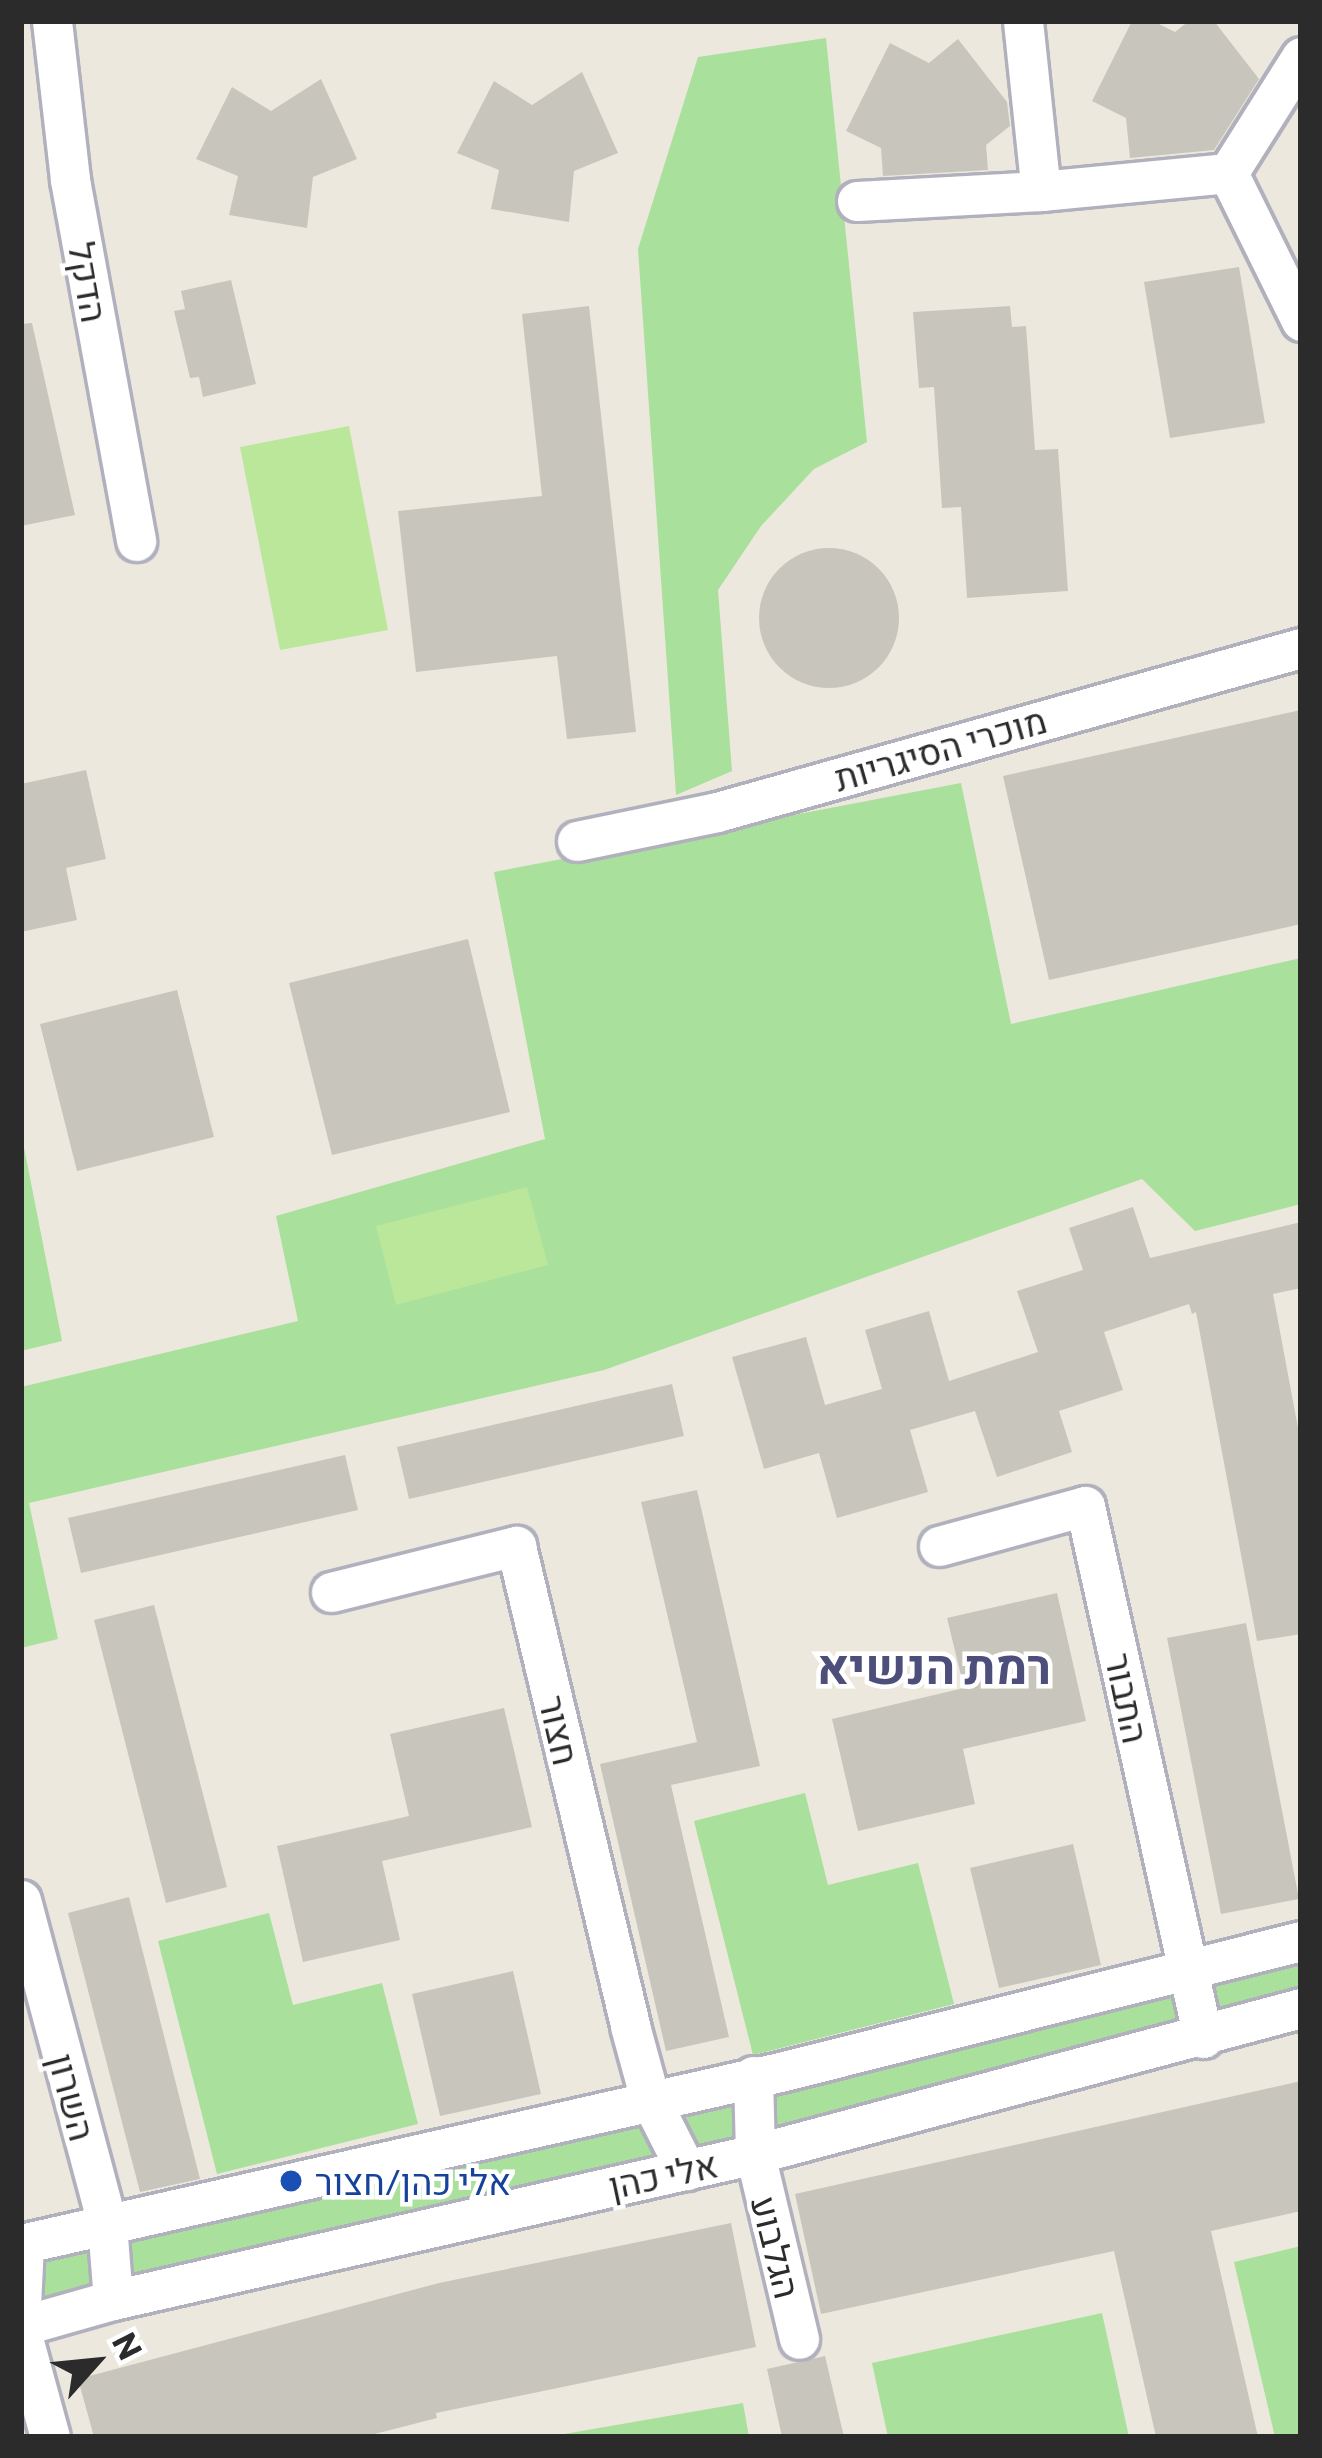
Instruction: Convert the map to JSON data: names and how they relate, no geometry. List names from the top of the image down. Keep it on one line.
{"streets":{"street":["הדקל","מוכרי הסיגריות","התבור","חצור","השרון","אלי כהן","הגלבוע"]},"crossings":[["התבור","אלי כהן"],["חצור","אלי כהן"],["השרון","אלי כהן"],["אלי כהן","הגלבוע"]],"districts":["רמת הנשיא"],"places":["אלי כהן/חצור"],"north":"top right"}
